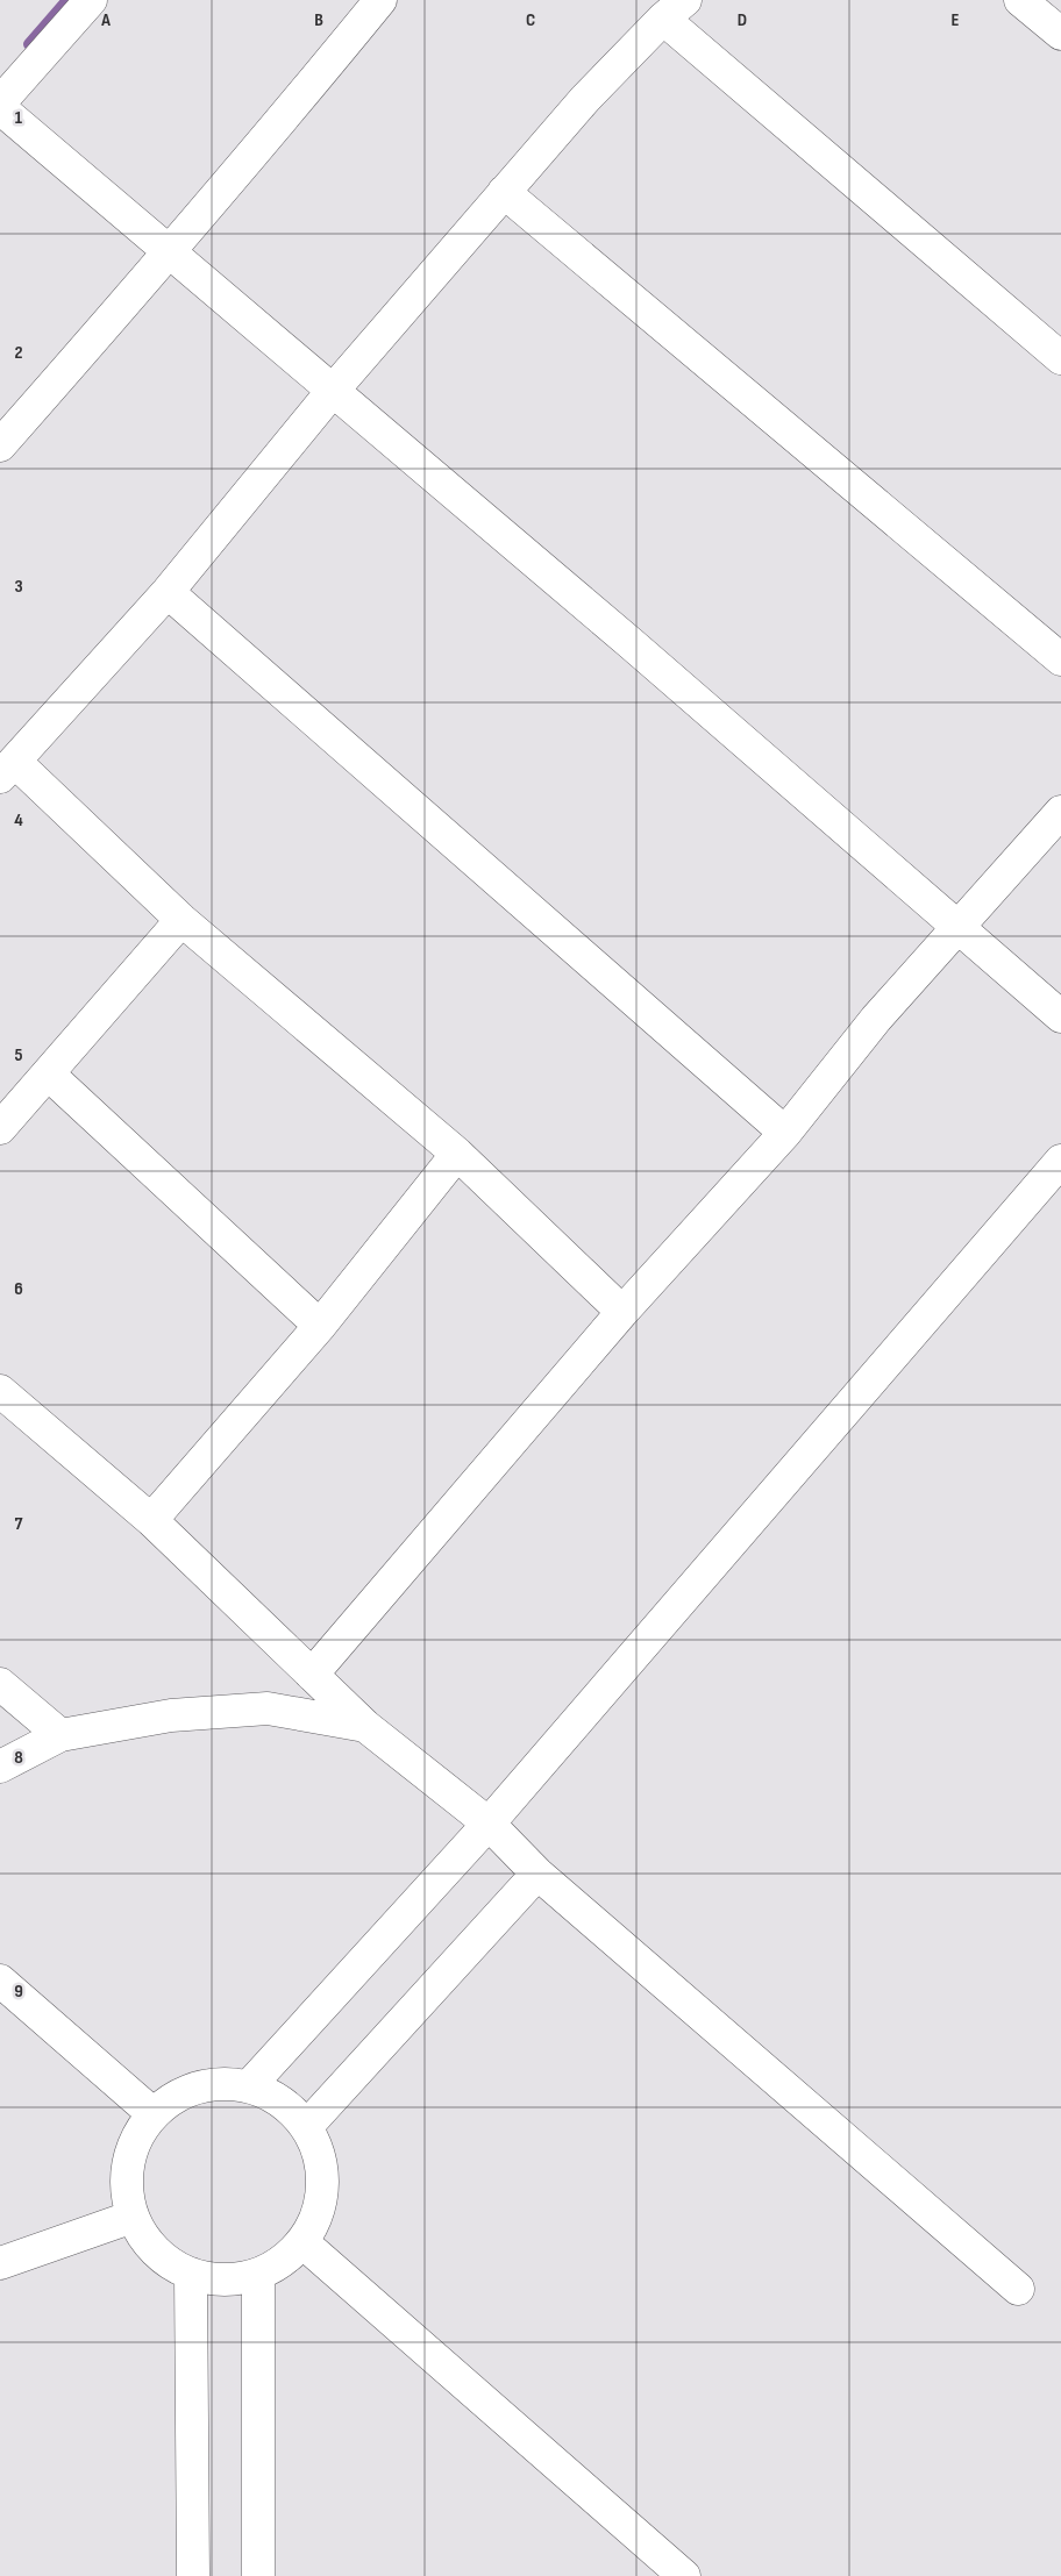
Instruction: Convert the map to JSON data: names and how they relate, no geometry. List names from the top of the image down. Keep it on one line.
{"grid":{"columns":["A","B","C","D","E"],"rows":["1","2","3","4","5","6","7","8","9"]}}
